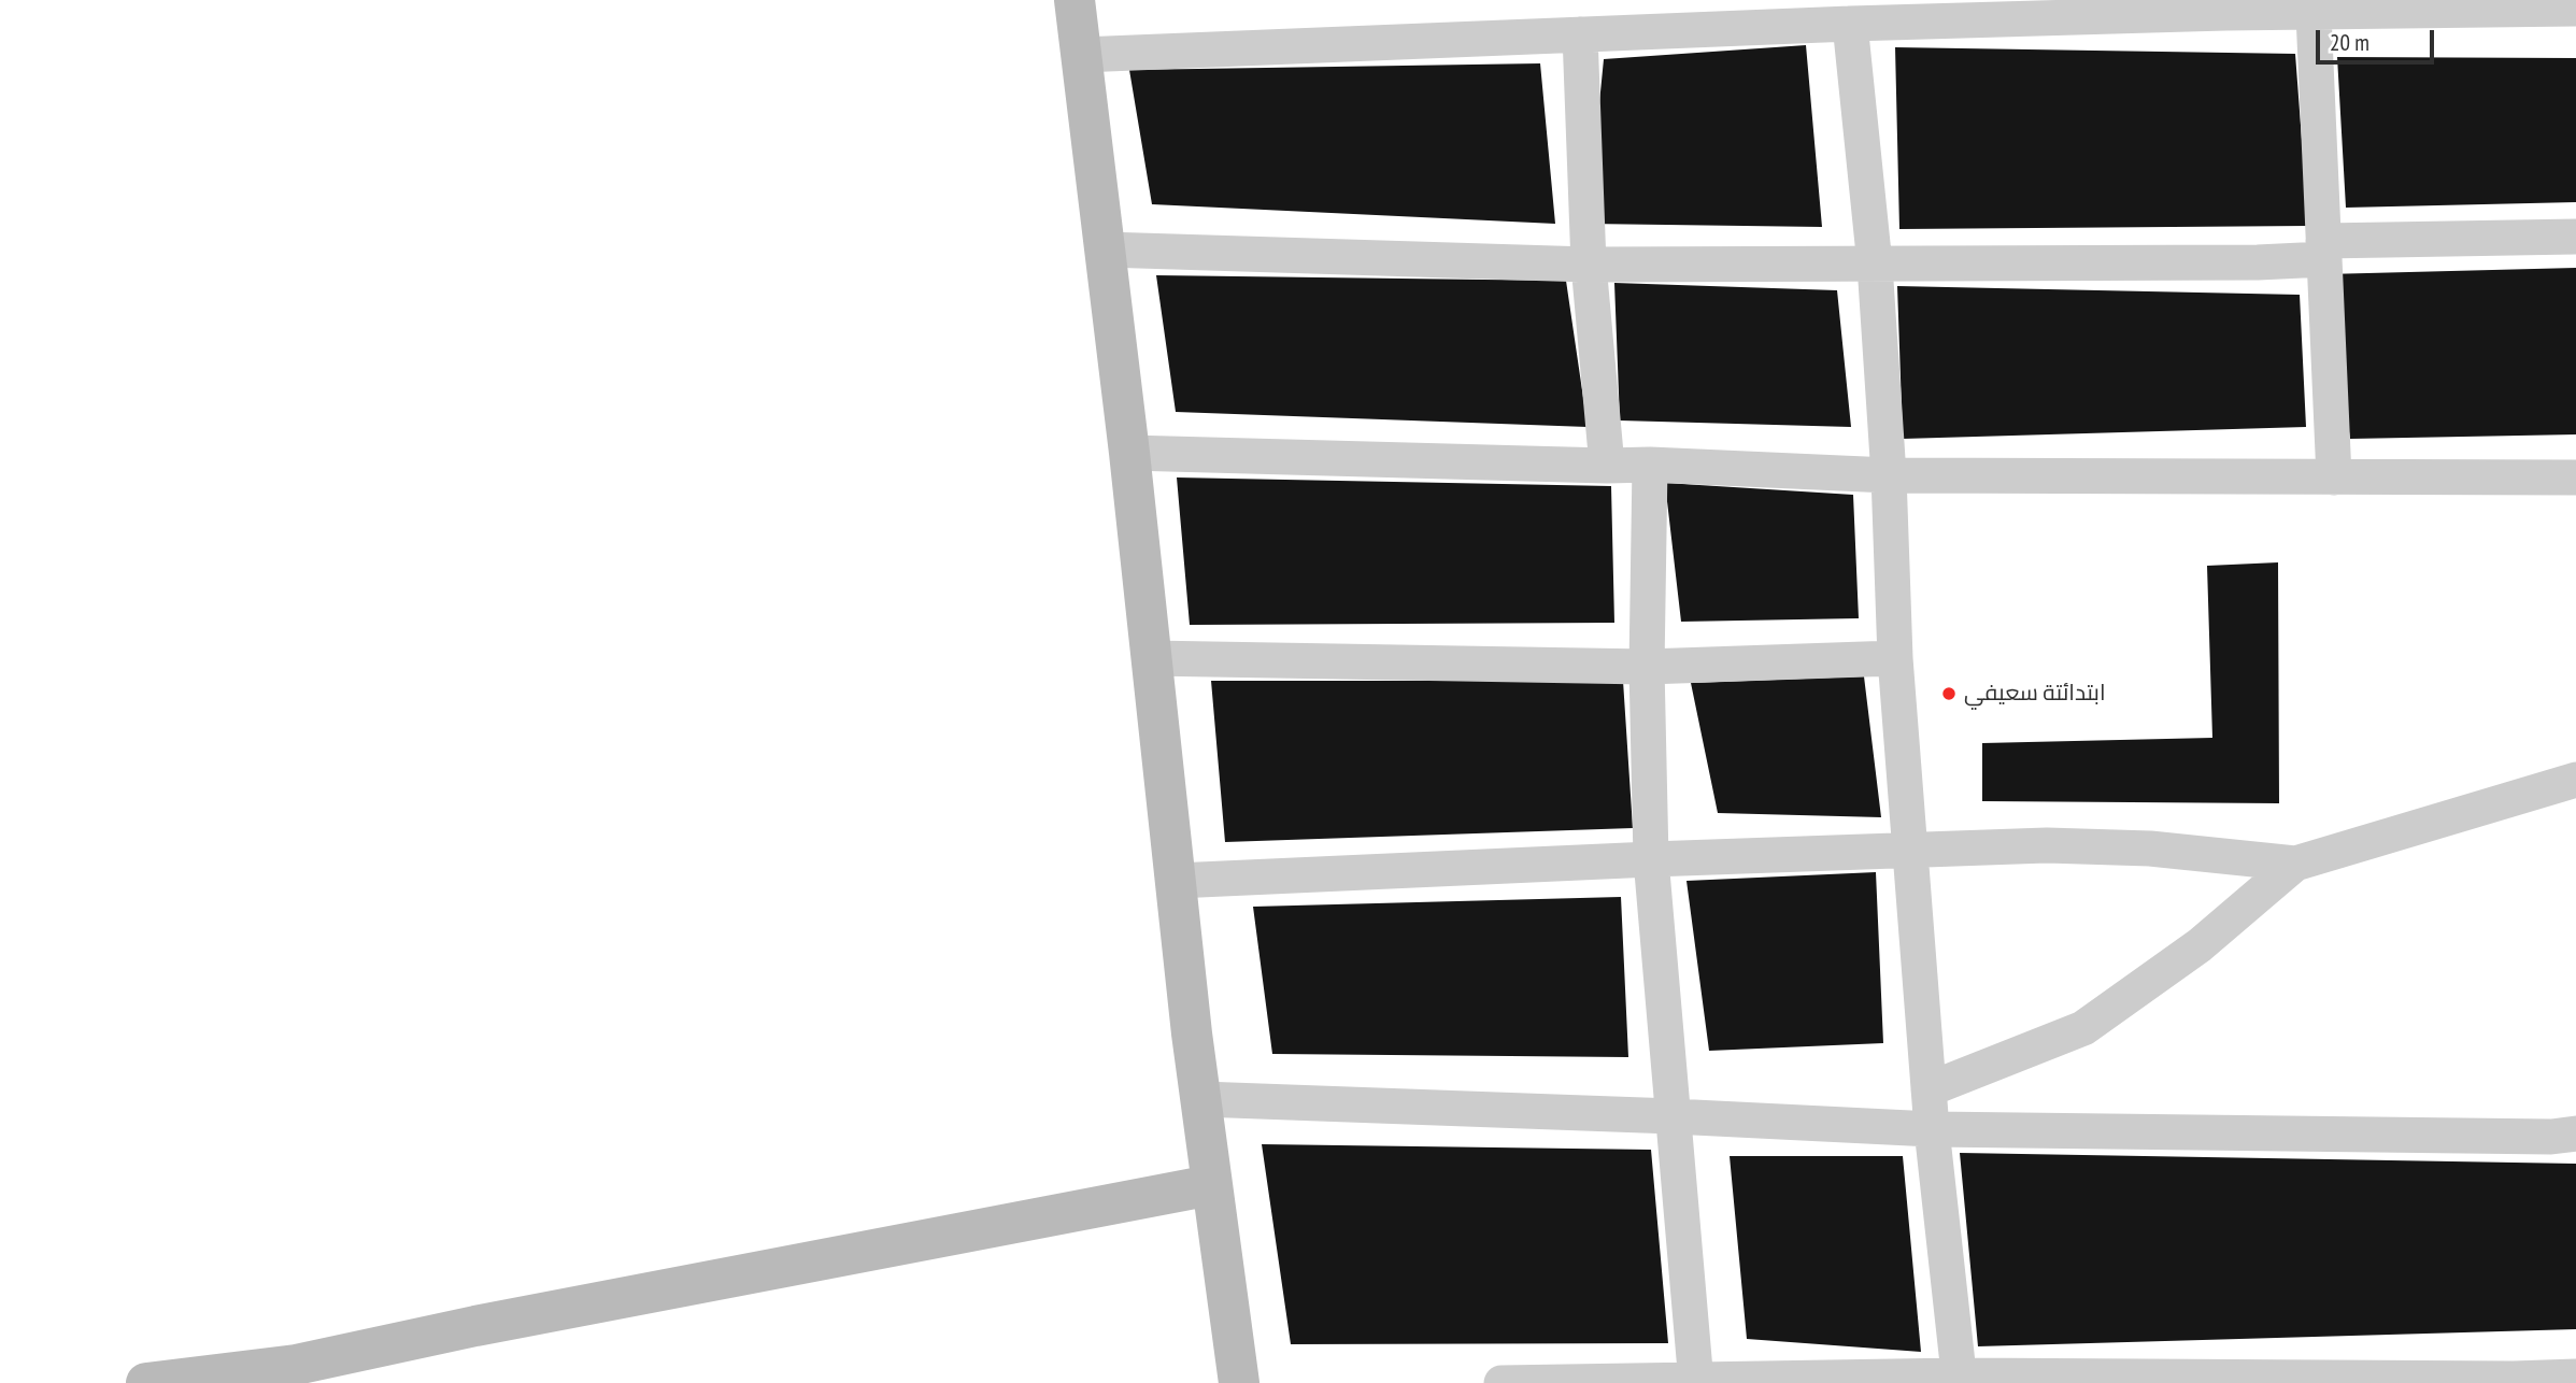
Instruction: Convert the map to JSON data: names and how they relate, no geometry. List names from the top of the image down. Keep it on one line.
{"places":["ابتدائتة سعيفي"],"scale_bar":"20 m"}
